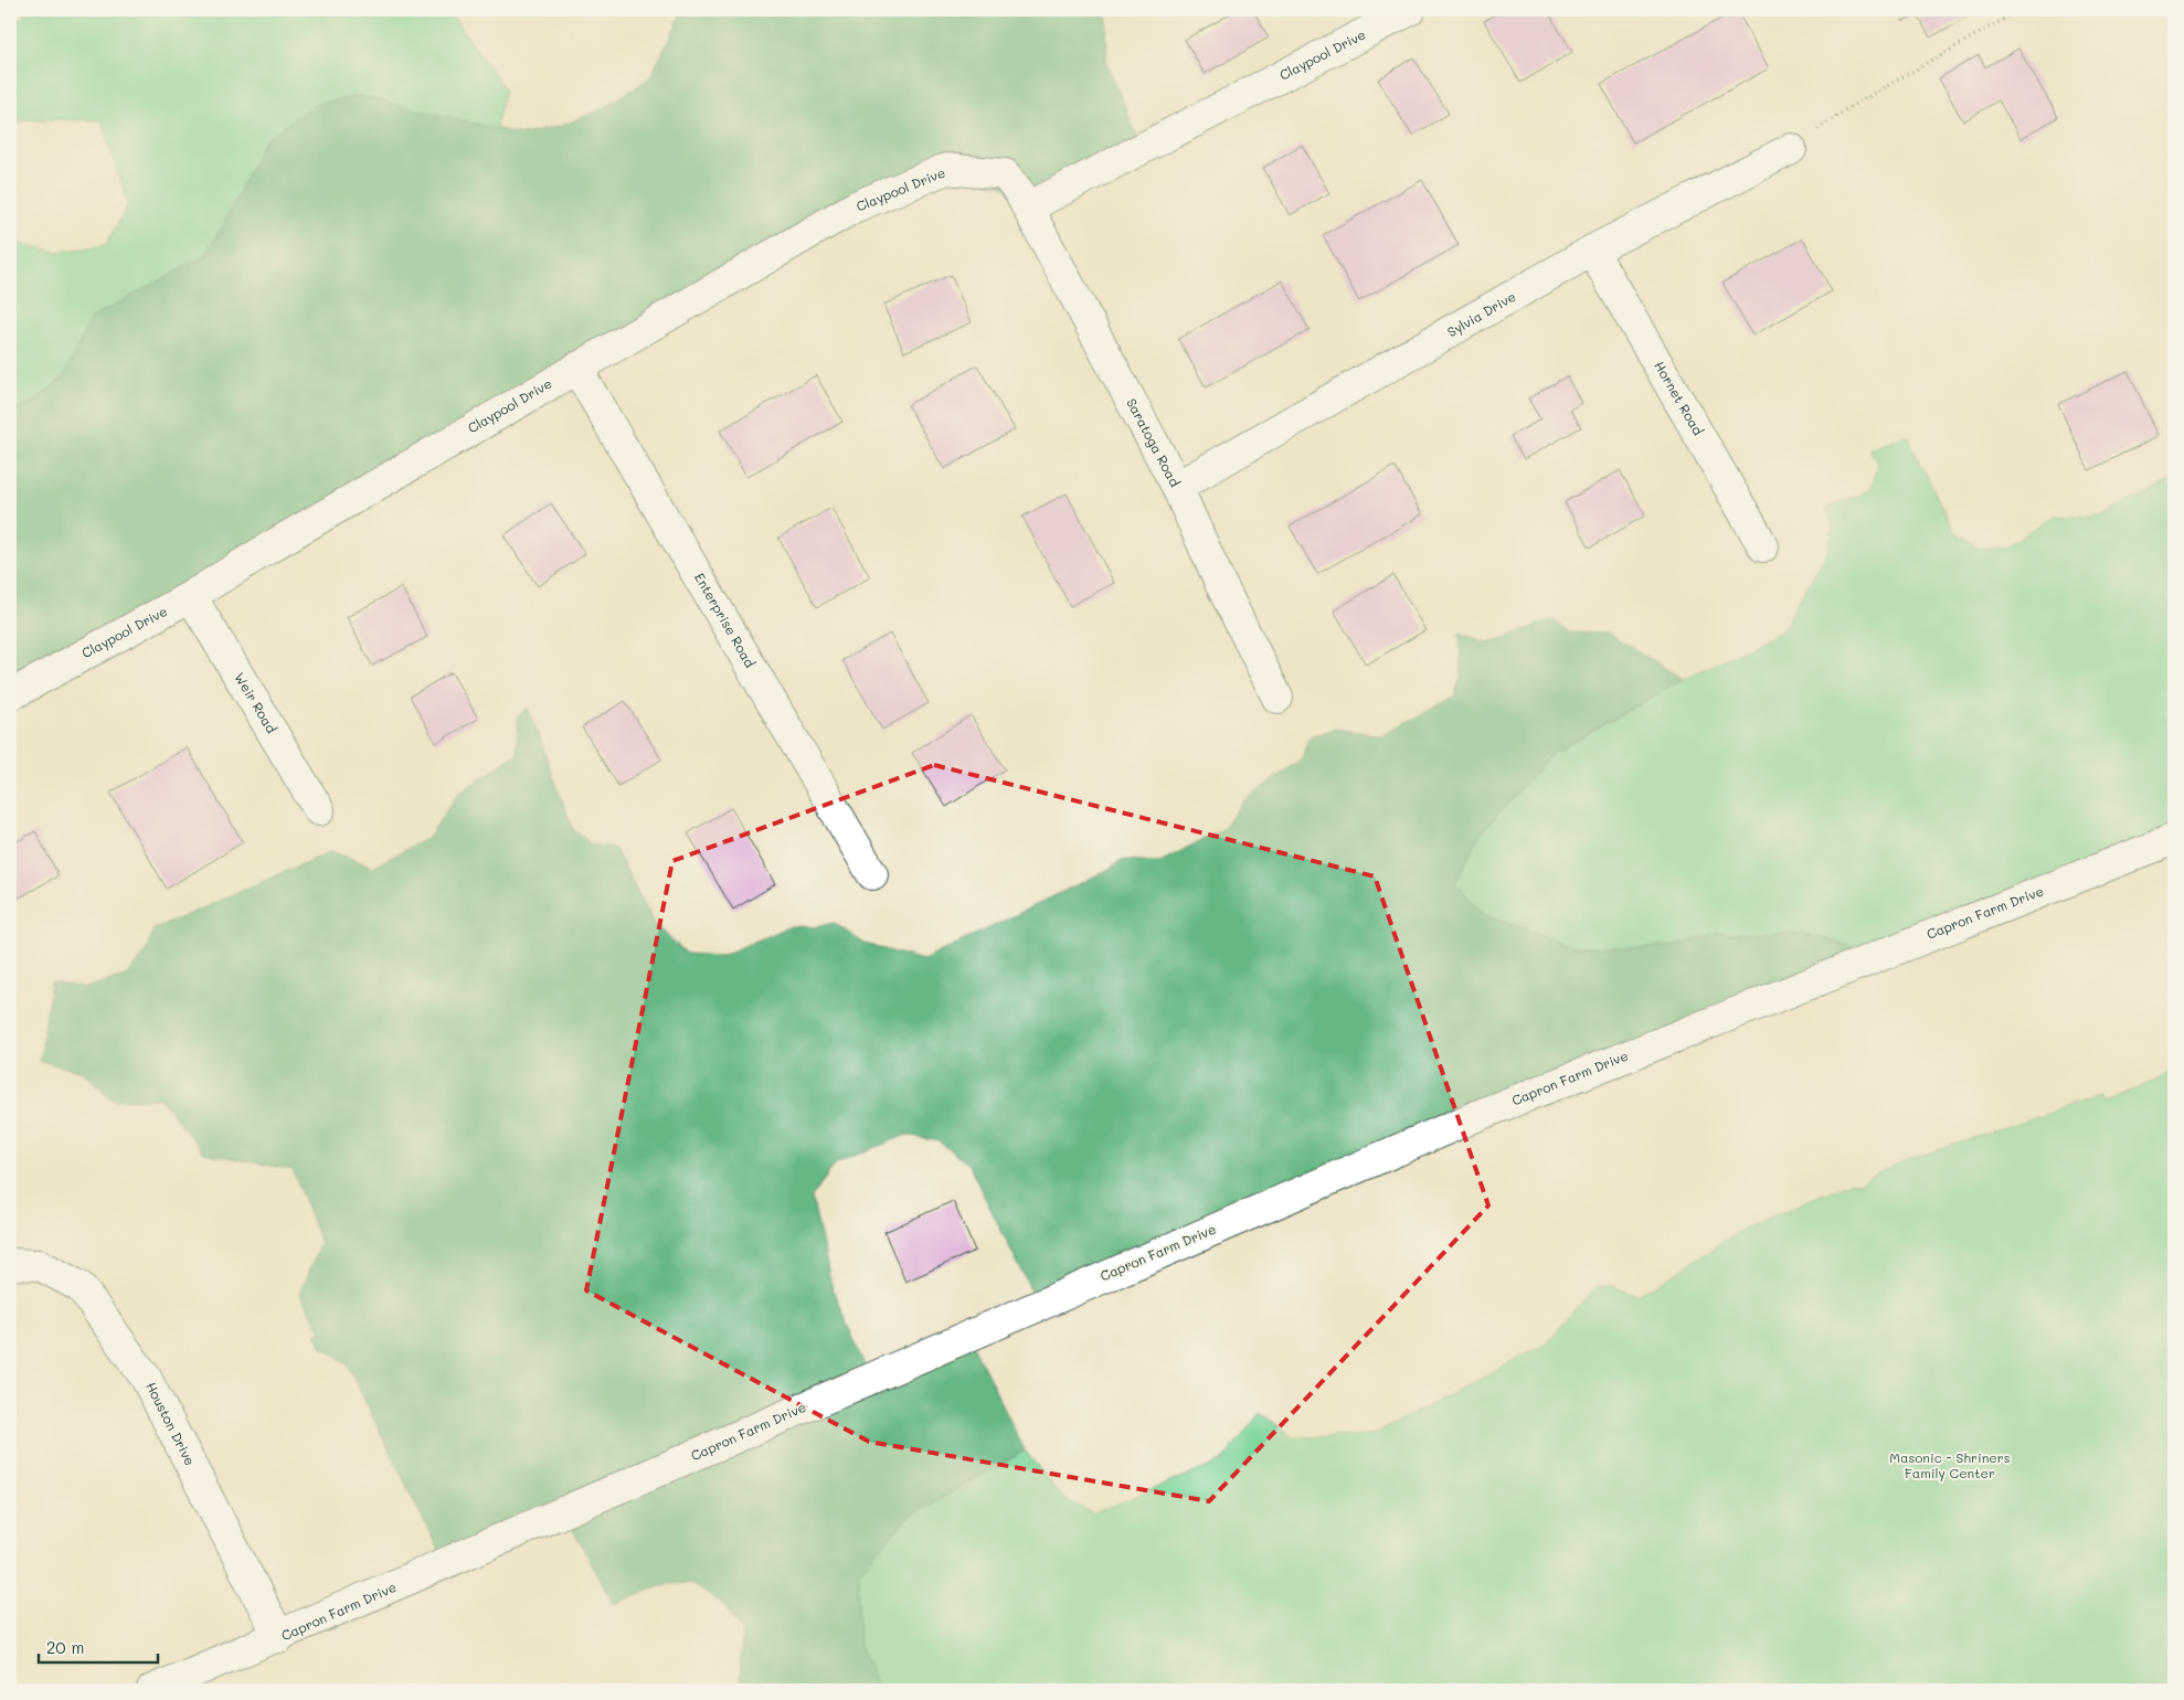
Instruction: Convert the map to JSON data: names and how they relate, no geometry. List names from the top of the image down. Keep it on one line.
{"streets":{"street":["Claypool Drive","Sylvia Drive","Hornet Road","Saratoga Road","Enterprise Road","Weir Road","Capron Farm Drive","Houston Drive"]},"crossings":[["Claypool Drive","Saratoga Road"],["Claypool Drive","Enterprise Road"],["Claypool Drive","Weir Road"],["Sylvia Drive","Hornet Road"],["Sylvia Drive","Saratoga Road"],["Capron Farm Drive","Houston Drive"]],"parks":["Masonic - Shriners Family Center"],"scale_bar":"20 m"}
